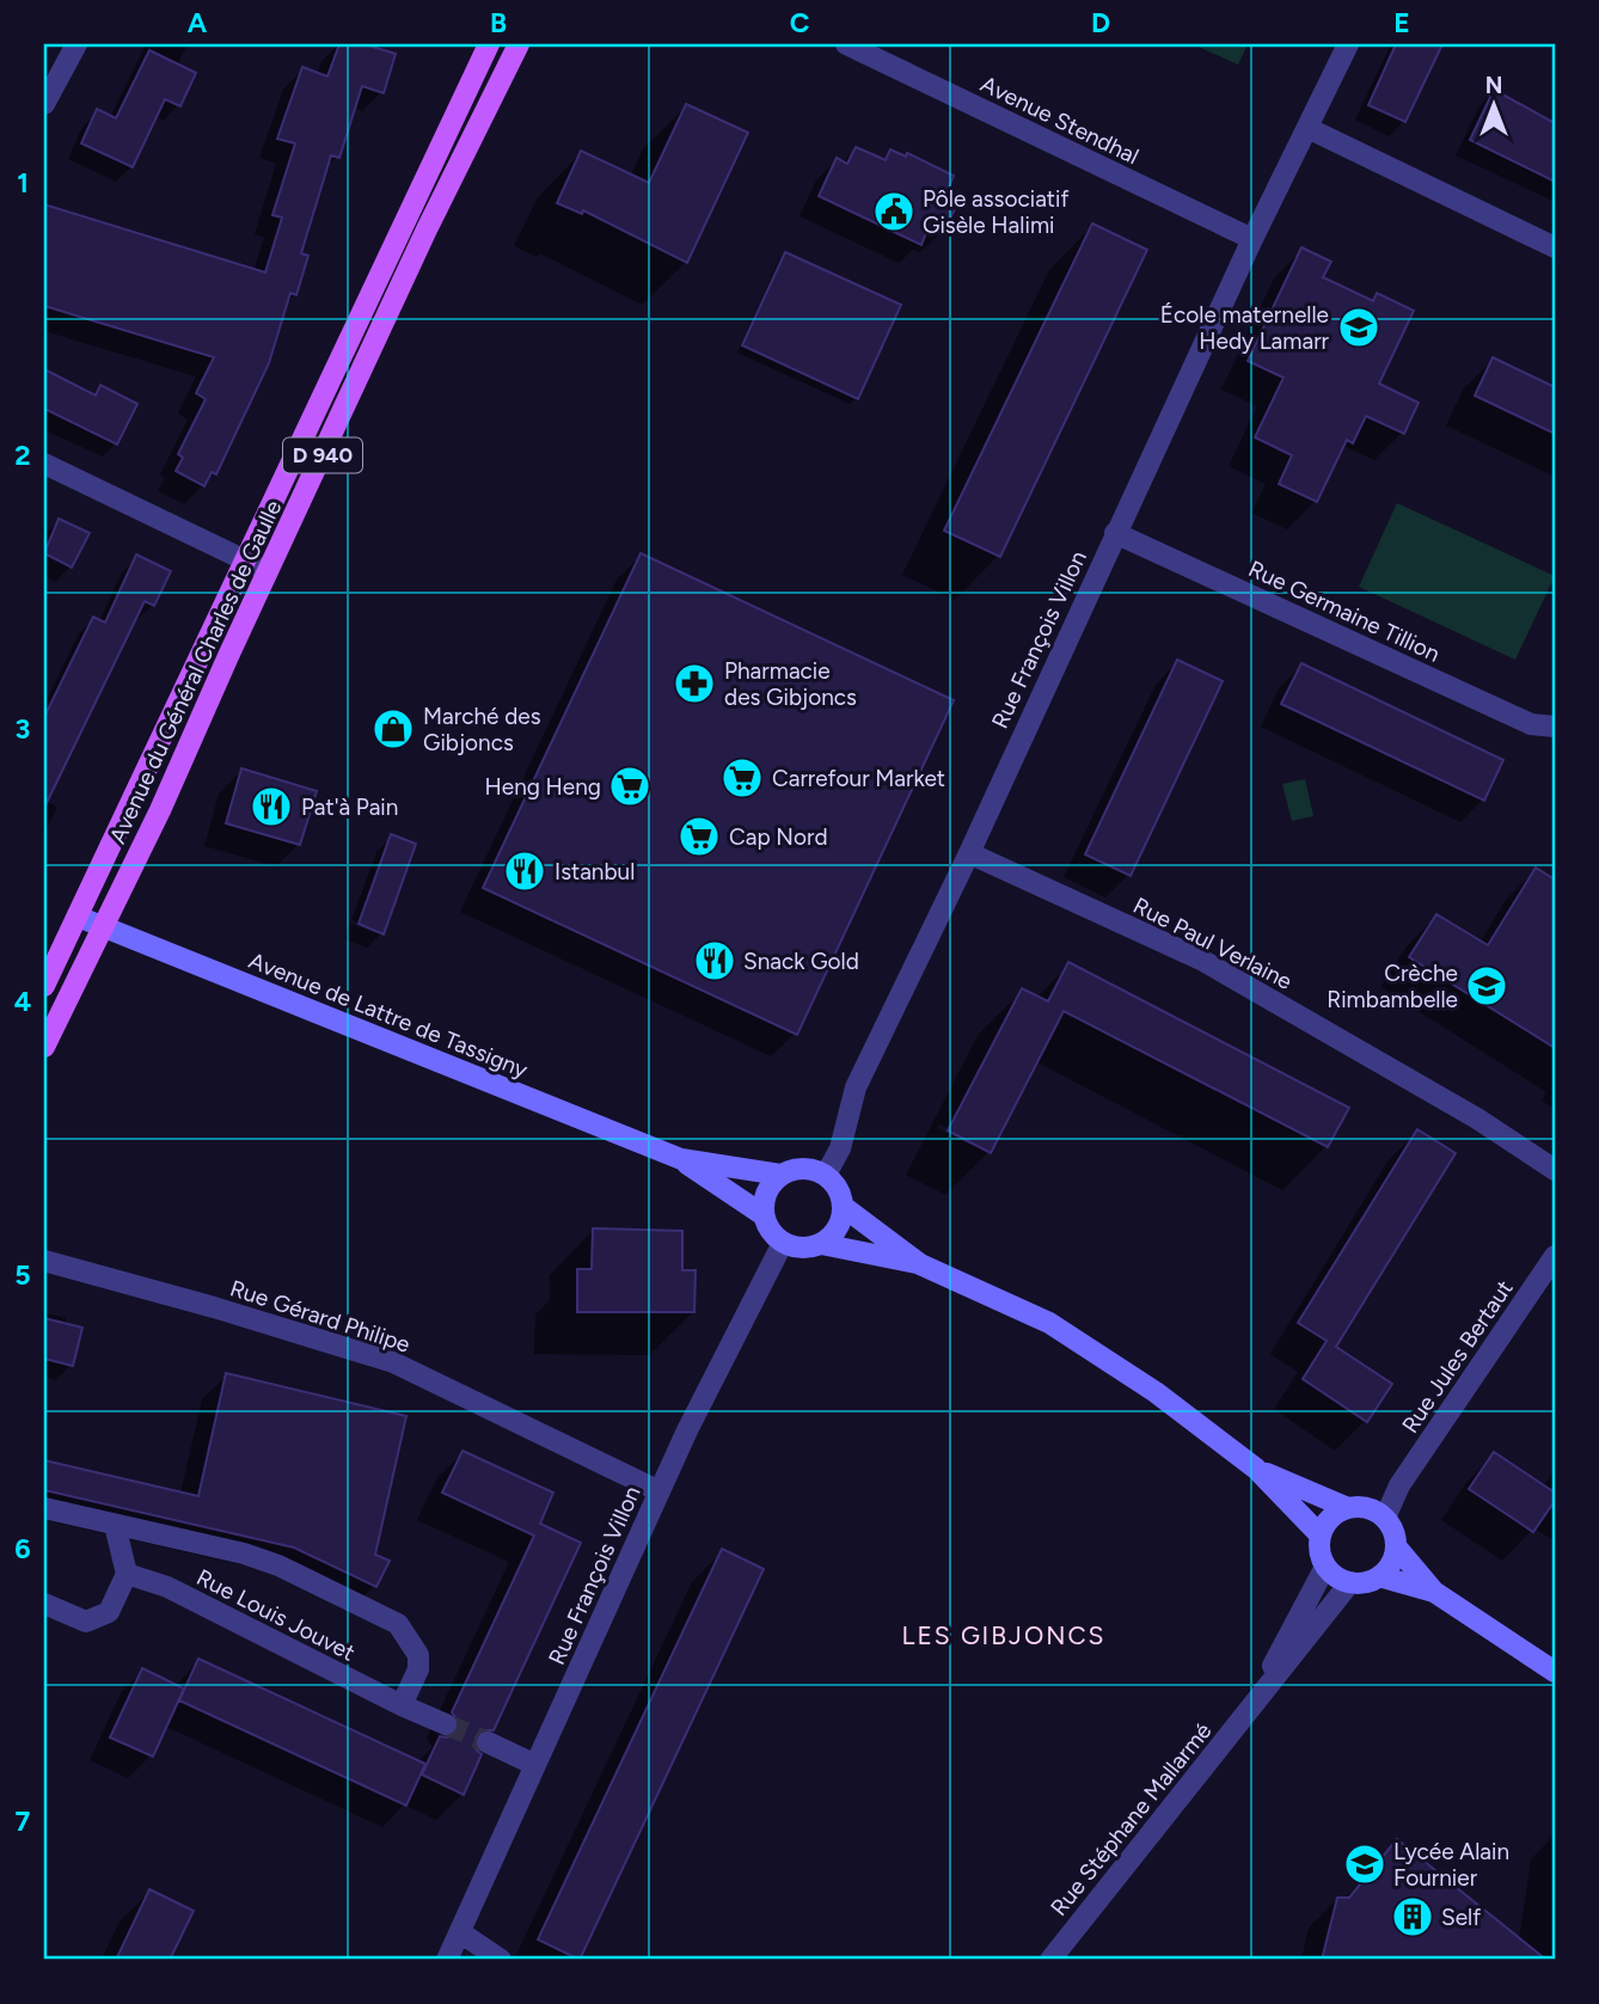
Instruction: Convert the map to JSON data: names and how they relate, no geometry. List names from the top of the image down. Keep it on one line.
{"streets":{"main road":["D 940","Avenue du Général Charles de Gaulle","Avenue de Lattre de Tassigny"],"street":["Avenue Stendhal","Rue Germaine Tillion","Rue François Villon","Rue Paul Verlaine","Rue Gérard Philipe","Rue Jules Bertaut","Rue Louis Jouvet","Rue Stéphane Mallarmé"]},"crossings":[["Avenue Stendhal","Rue François Villon"],["Rue Germaine Tillion","Rue François Villon"],["Rue François Villon","Rue Paul Verlaine"],["Rue François Villon","Avenue de Lattre de Tassigny"],["Rue François Villon","Rue Gérard Philipe"],["Avenue du Général Charles de Gaulle","Avenue de Lattre de Tassigny"],["Rue Jules Bertaut","Rue Stéphane Mallarmé"]],"districts":["LES GIBJONCS"],"places":{"public building":["Pôle associatif Gisèle Halimi"],"school or university":["École maternelle Hedy Lamarr","Crèche Rimbambelle","Lycée Alain Fournier"],"pharmacy":["Pharmacie des Gibjoncs"],"shop":["Marché des Gibjoncs"],"supermarket":["Carrefour Market","Heng Heng","Cap Nord"],"restaurant":["Pat'à Pain","Istanbul","Snack Gold"],"building":["Self"]},"north":"top","grid":{"columns":["A","B","C","D","E"],"rows":["1","2","3","4","5","6","7"]}}
